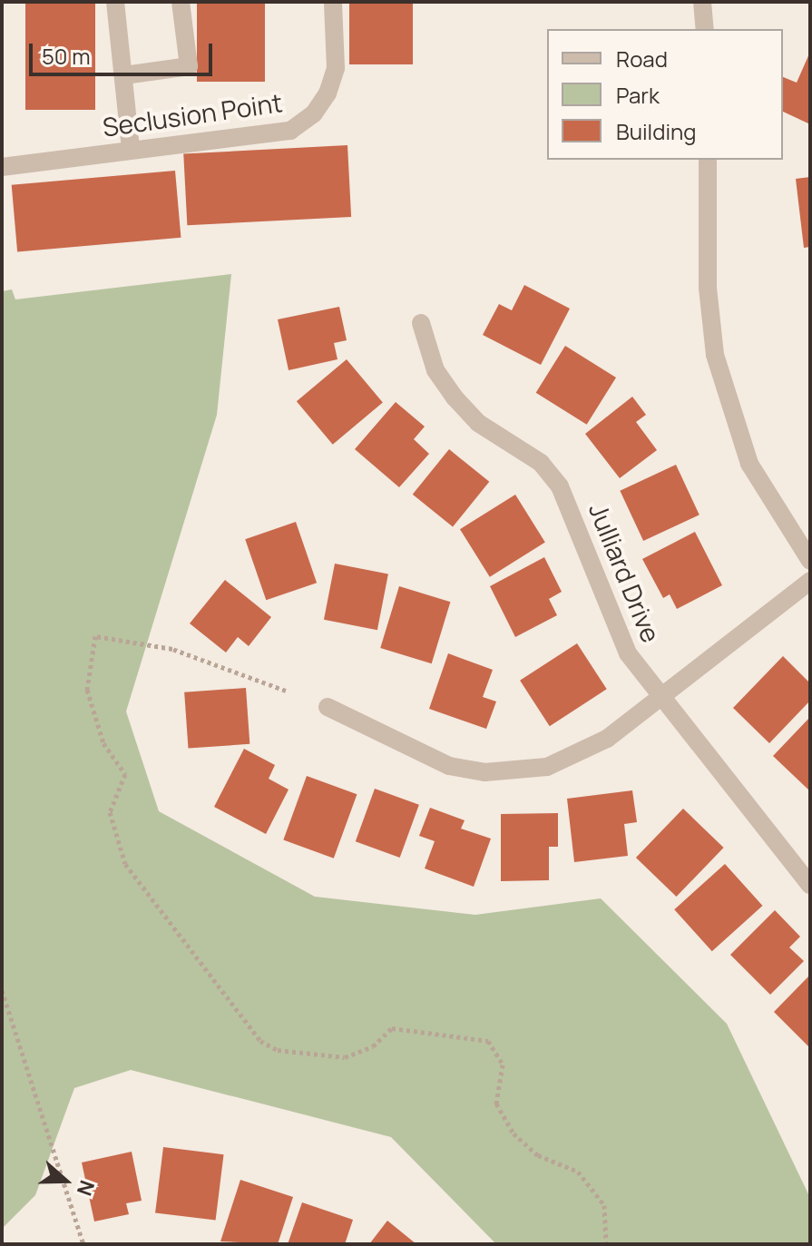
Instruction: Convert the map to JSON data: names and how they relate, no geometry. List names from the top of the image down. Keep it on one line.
{"streets":{"street":["Seclusion Point","Julliard Drive"]},"legend":["Road","Park","Building"],"scale_bar":"50 m","north":"right"}
